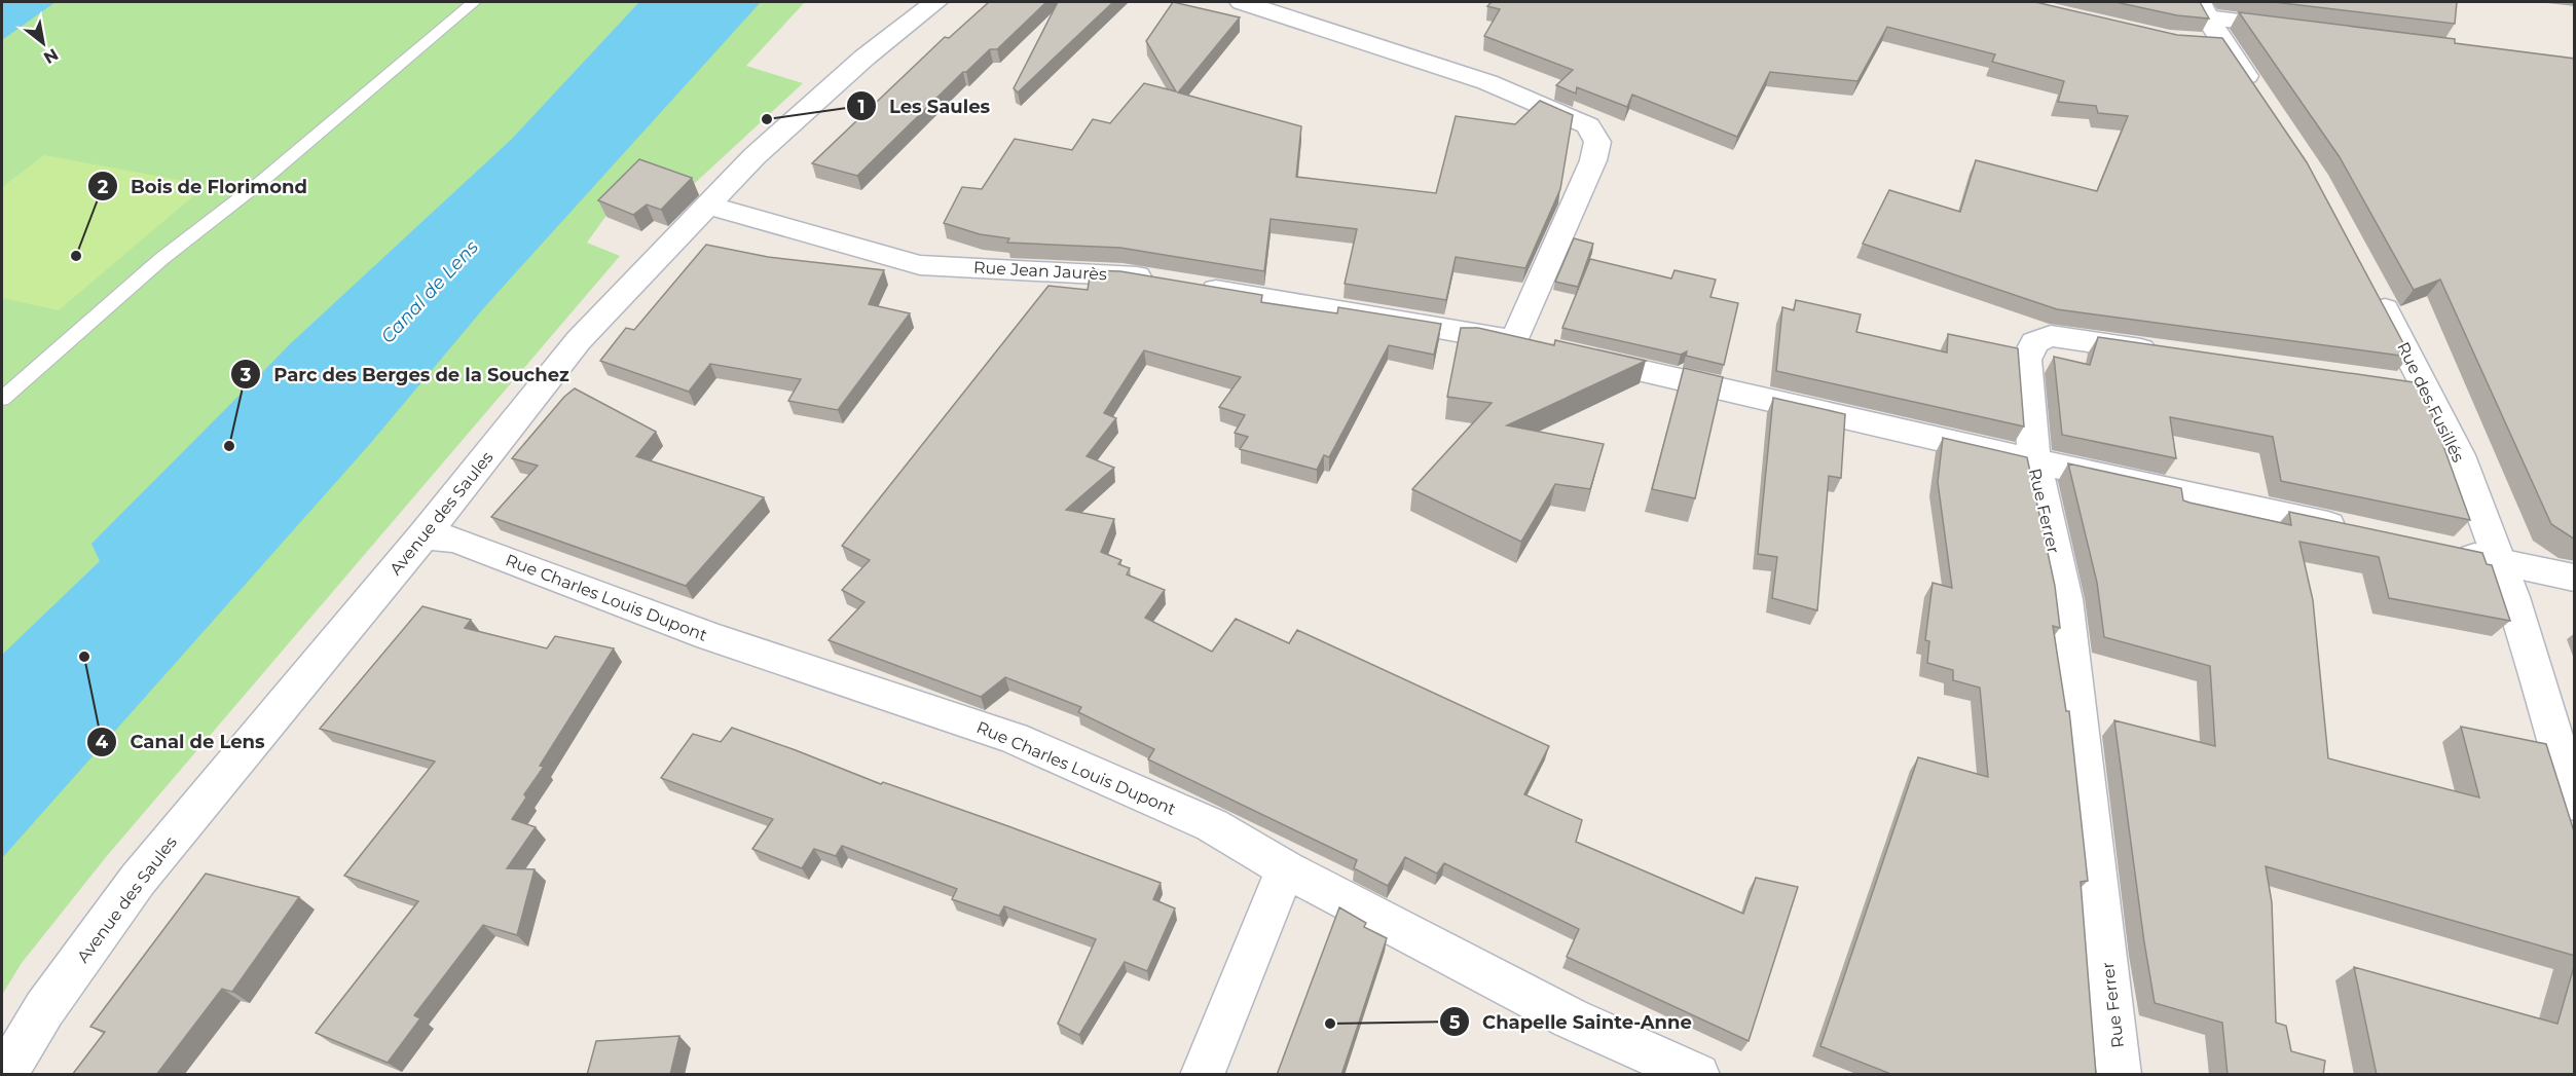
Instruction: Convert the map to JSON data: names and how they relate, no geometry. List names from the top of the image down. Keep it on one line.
{"streets":{"street":["Rue Jean Jaurès","Rue des Fusillés","Rue Ferrer","Avenue des Saules","Rue Charles Louis Dupont"]},"crossings":[["Rue Jean Jaurès","Avenue des Saules"],["Avenue des Saules","Rue Charles Louis Dupont"]],"water":["Canal de Lens"],"places":["Les Saules","Bois de Florimond","Parc des Berges de la Souchez","Canal de Lens","Chapelle Sainte-Anne"],"north":"bottom right"}
